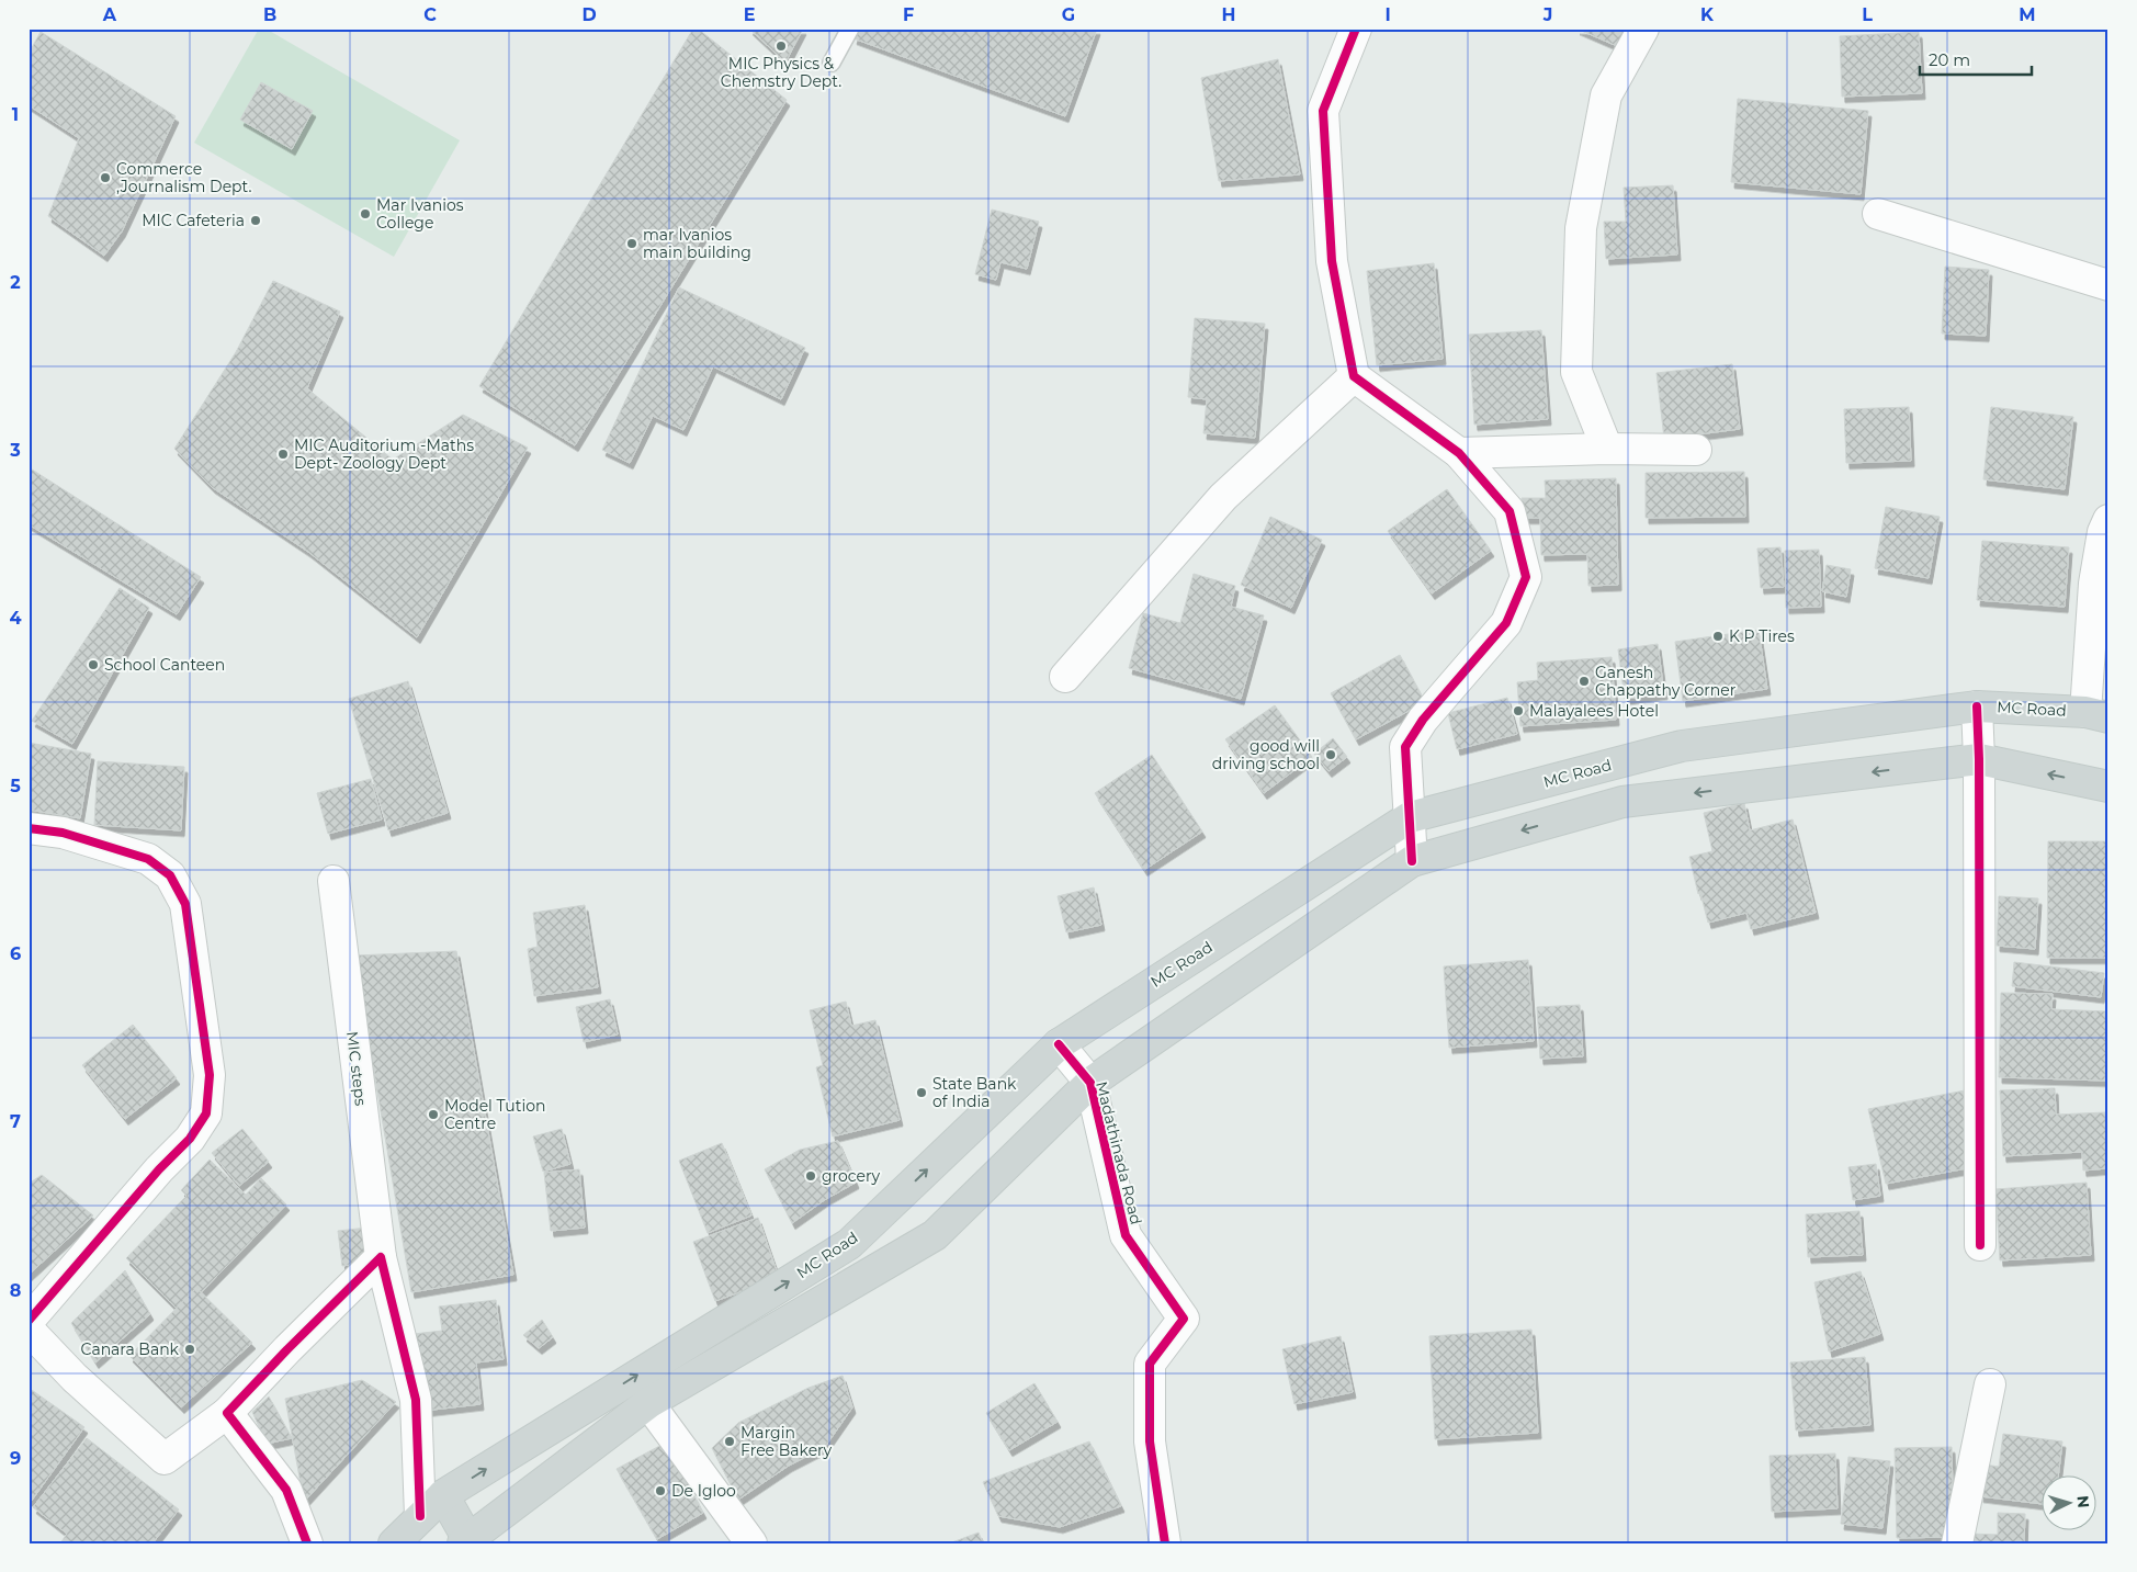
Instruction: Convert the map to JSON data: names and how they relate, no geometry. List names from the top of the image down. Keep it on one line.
{"streets":{"main road":["MC Road"],"street":["MIC steps","Madathinada Road"]},"crossings":[["MC Road","MIC steps"],["MC Road","Madathinada Road"]],"places":["MIC Physics & Chemstry Dept.","Commerce ,Journalism Dept.","Mar Ivanios College","MIC Cafeteria","mar Ivanios main building","MIC Auditorium -Maths Dept- Zoology Dept","K P Tires","School Canteen","Ganesh Chappathy Corner","Malayalees Hotel","good will driving school","State Bank of India","Model Tution Centre","grocery","Canara Bank","Margin Free Bakery","De Igloo"],"scale_bar":"20 m","north":"right","grid":{"columns":["A","B","C","D","E","F","G","H","I","J","K","L","M"],"rows":["1","2","3","4","5","6","7","8","9"]}}
